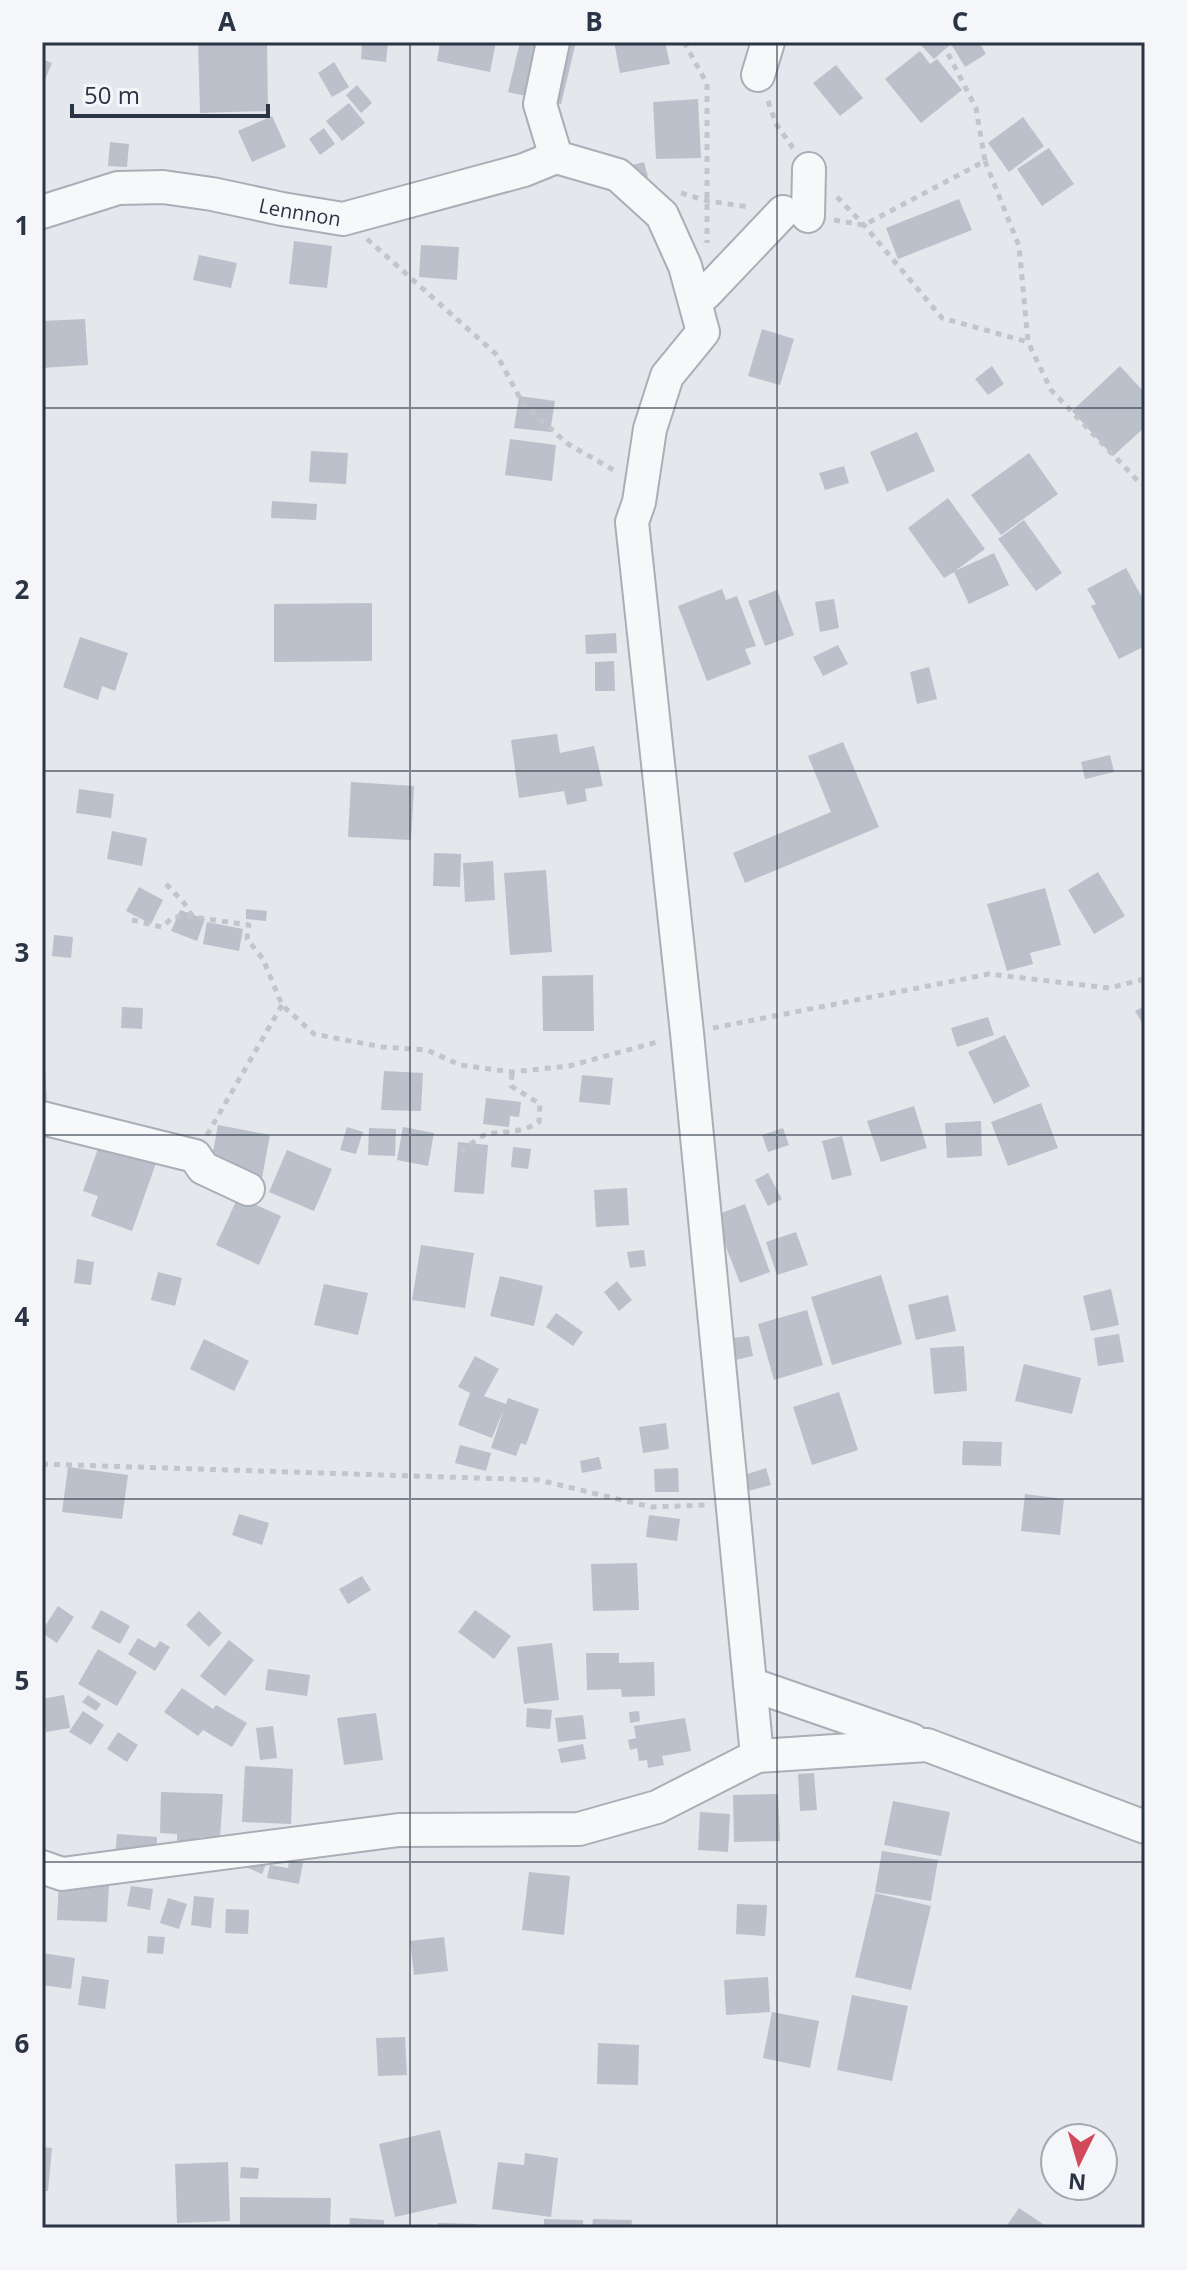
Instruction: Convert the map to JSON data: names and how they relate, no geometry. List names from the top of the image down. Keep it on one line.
{"streets":{"street":["Lennnon"]},"scale_bar":"50 m","north":"bottom","grid":{"columns":["A","B","C"],"rows":["1","2","3","4","5","6"]}}
